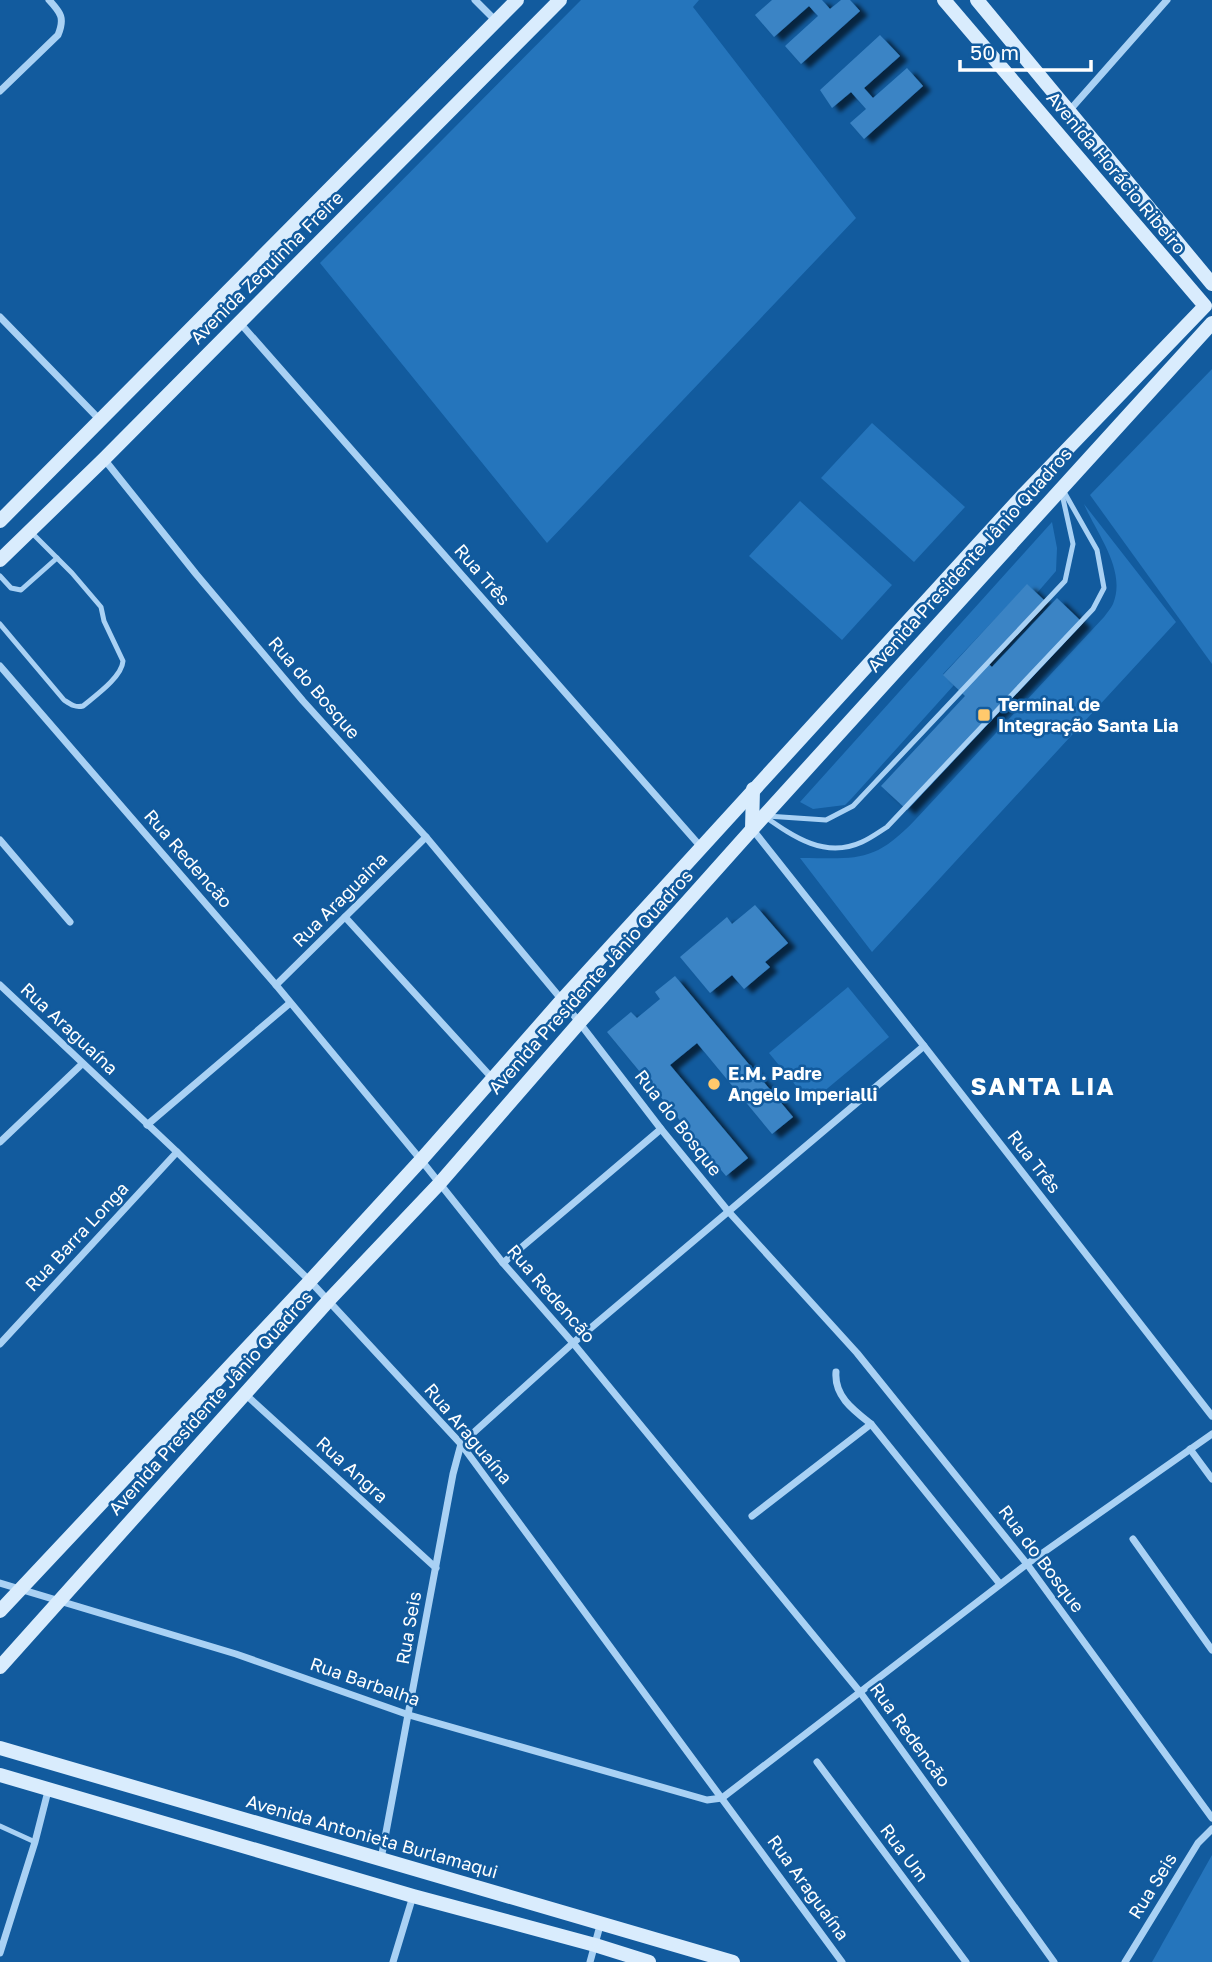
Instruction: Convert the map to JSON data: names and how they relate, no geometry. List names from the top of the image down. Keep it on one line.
{"streets":{"street":["Avenida Horácio Ribeiro","Avenida Zequinha Freire","Avenida Presidente Jânio Quadros","Rua Três","Rua do Bosque","Rua Redencão","Rua Araguaina","Rua Araguaína","Rua Barra Longa","Rua Angra","Rua Seis","Rua Barbalha","Avenida Antonieta Burlamaqui","Rua Um"]},"crossings":[["Avenida Horácio Ribeiro","Avenida Presidente Jânio Quadros"],["Avenida Zequinha Freire","Rua Três"],["Avenida Zequinha Freire","Rua do Bosque"],["Avenida Presidente Jânio Quadros","Rua Três"],["Avenida Presidente Jânio Quadros","Rua do Bosque"],["Avenida Presidente Jânio Quadros","Rua Redencão"],["Avenida Presidente Jânio Quadros","Rua Araguaína"],["Avenida Presidente Jânio Quadros","Rua Angra"],["Avenida Presidente Jânio Quadros","Rua Barbalha"],["Rua do Bosque","Rua Araguaina"],["Rua Redencão","Rua Araguaina"],["Rua Araguaína","Rua Barra Longa"],["Rua Araguaína","Rua Seis"],["Rua Araguaína","Rua Barbalha"],["Rua Angra","Rua Seis"],["Rua Seis","Rua Barbalha"],["Rua Seis","Avenida Antonieta Burlamaqui"]],"districts":["SANTA LIA"],"places":{"transit":["Terminal de Integração Santa Lia"],"other":["E.M. Padre Angelo Imperialli"]},"scale_bar":"50 m"}
